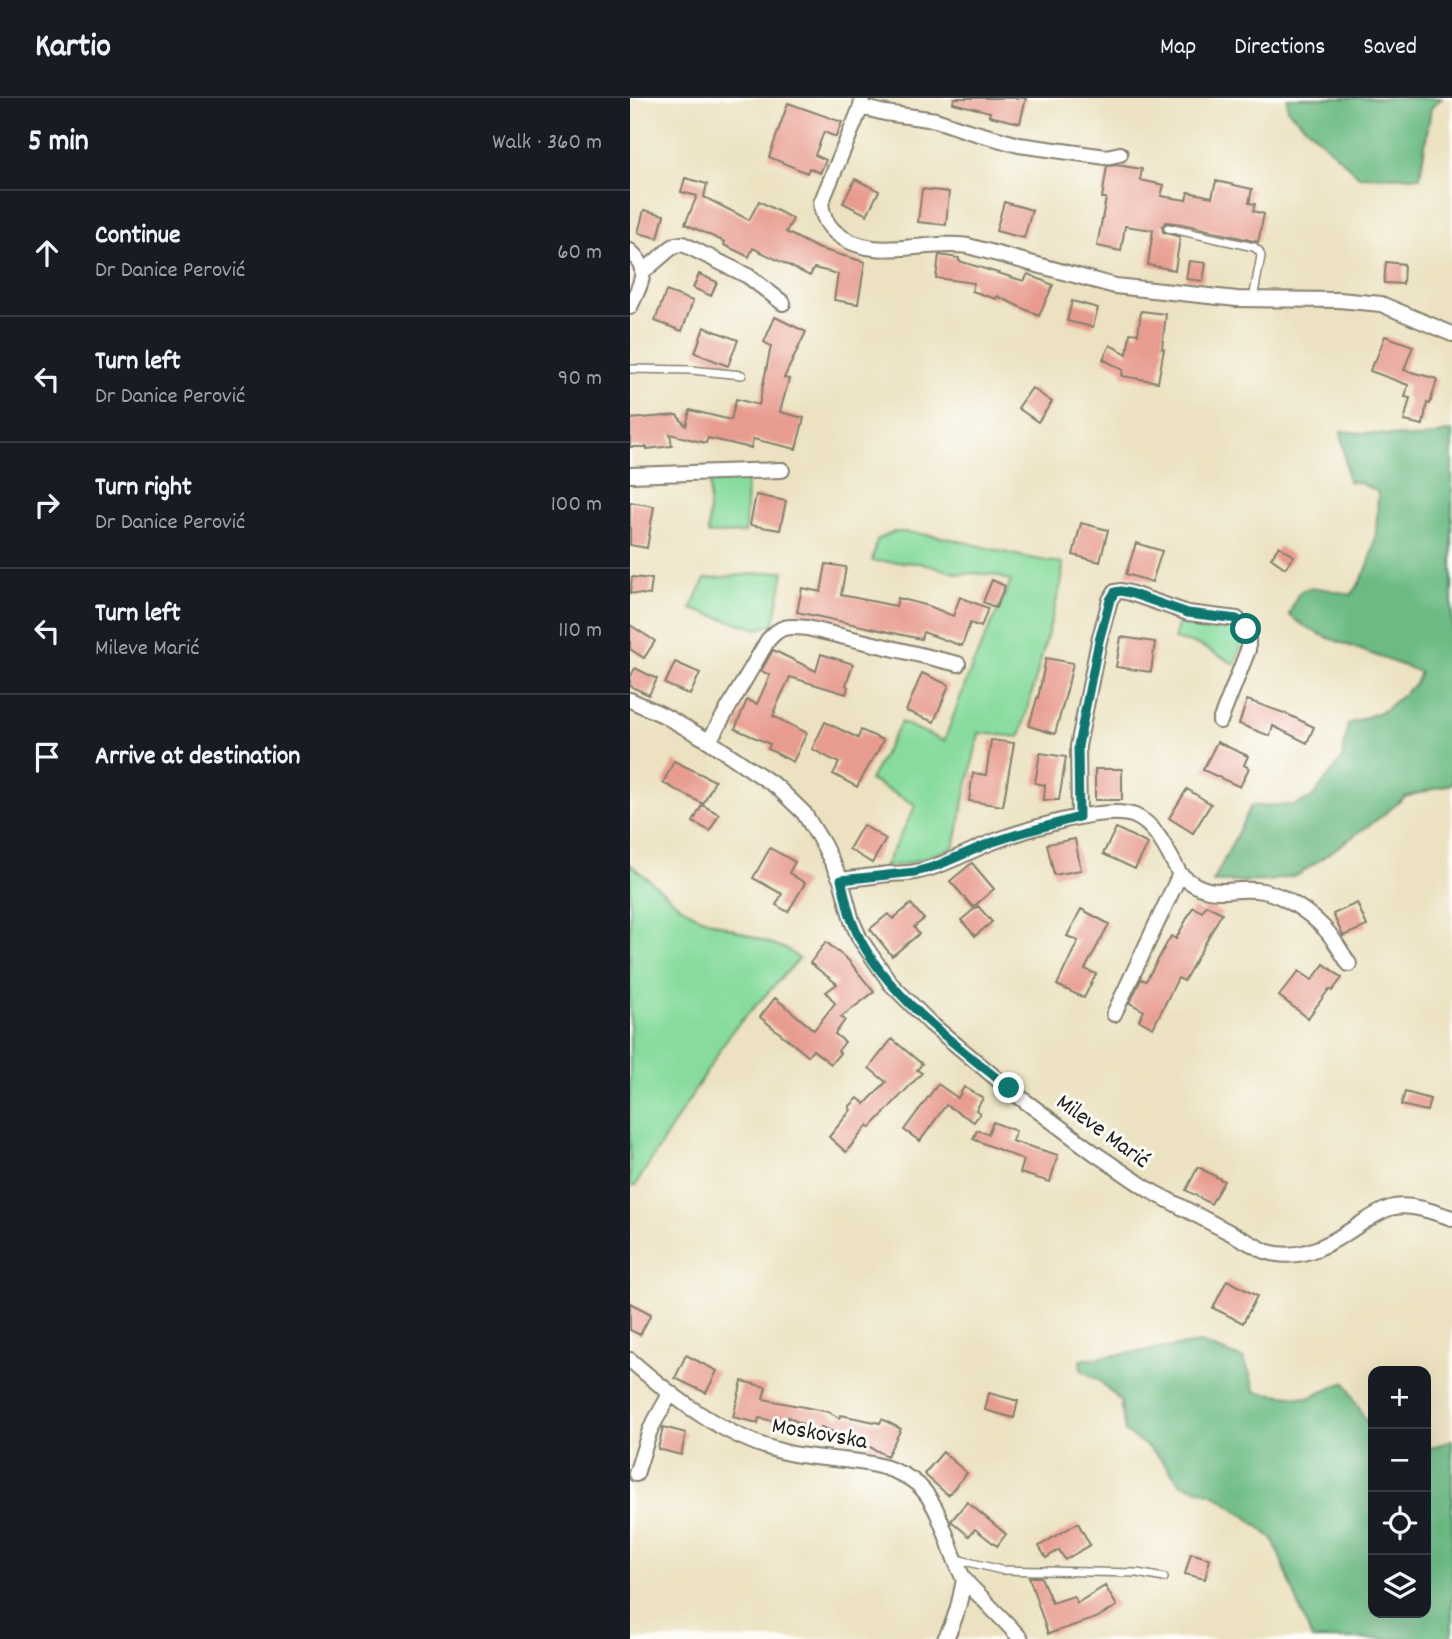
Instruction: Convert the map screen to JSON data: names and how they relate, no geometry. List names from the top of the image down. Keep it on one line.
{"streets":{"street":["Mileve Marić","Moskovska"]},"page":{"header":"Kartio","nav":["Map","Directions","Saved"],"heading":["5 min","Walk · 360 m"],"list":[["Continue","Dr Danice Perović","60 m"],["Turn left","Dr Danice Perović","90 m"],["Turn right","Dr Danice Perović","100 m"],["Turn left","Mileve Marić","110 m"],"Arrive at destination"],"map_buttons":["+","−"]}}
